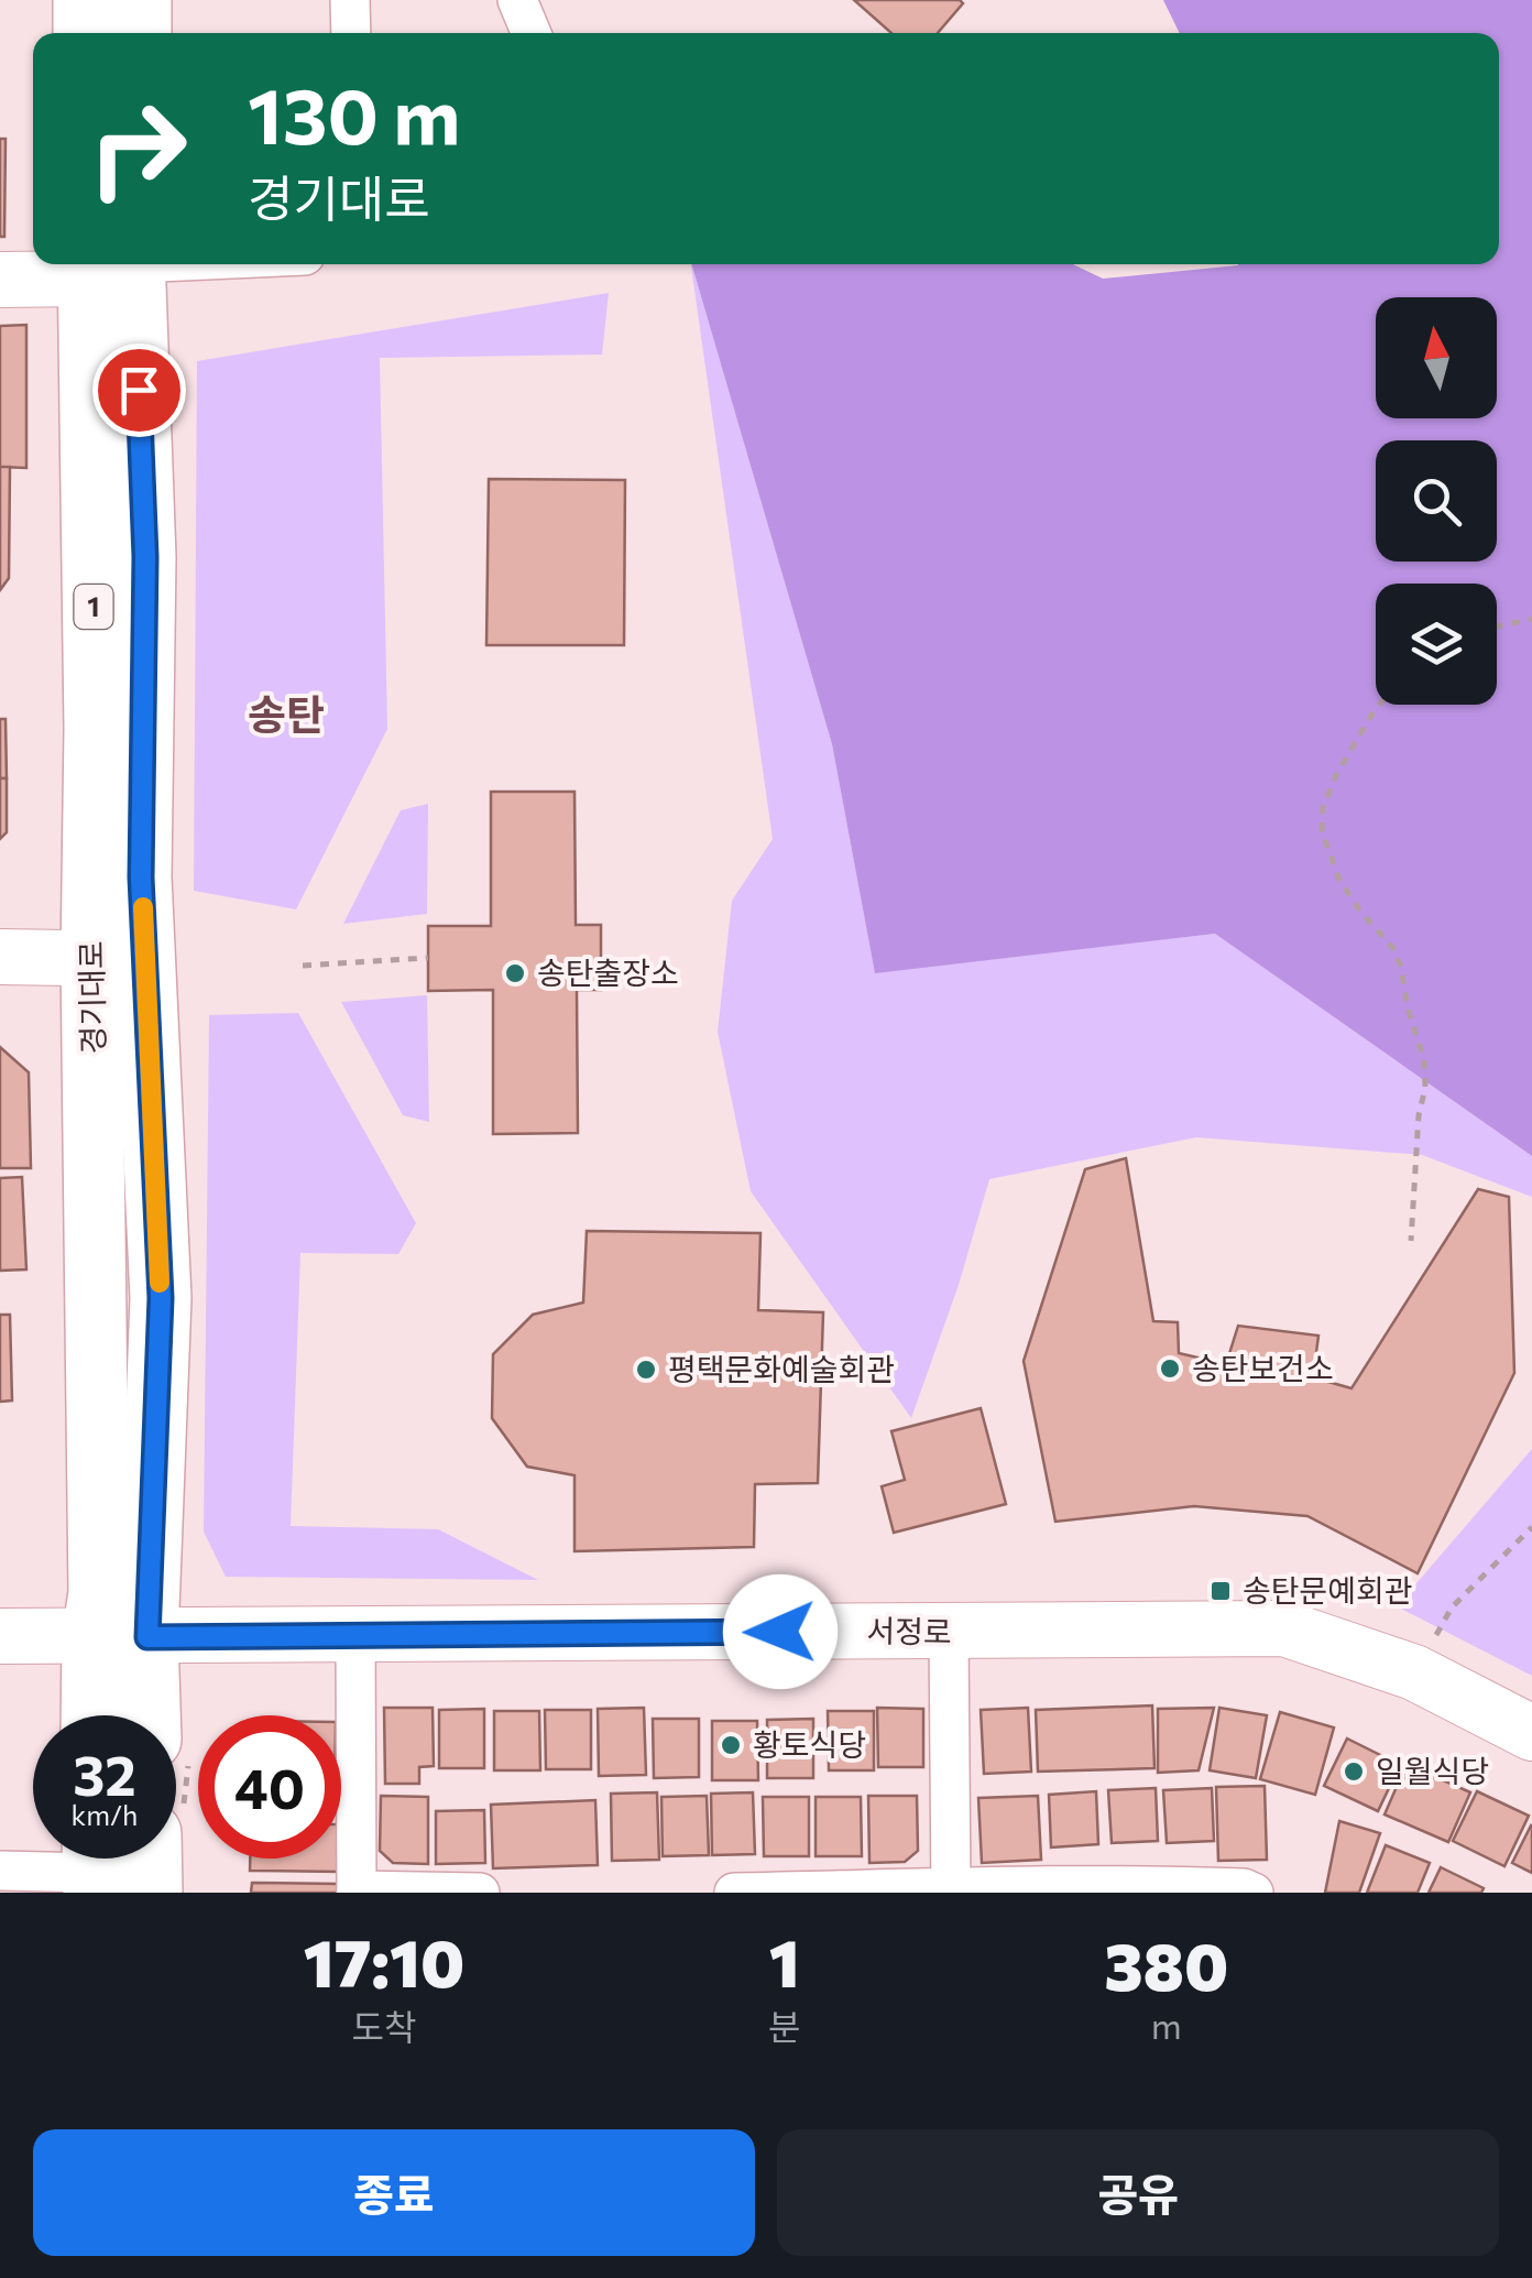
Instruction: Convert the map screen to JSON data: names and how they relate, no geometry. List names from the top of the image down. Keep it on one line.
{"streets":{"main road":["1","경기대로"],"street":["서정로"]},"crossings":[["경기대로","서정로"]],"districts":["송탄"],"places":{"other":["송탄출장소","송탄보건소","평택문화예술회관","황토식당","일월식당"],"transit":["송탄문예회관"]},"north":"top","page":{"turn":["130 m","경기대로"],"speed":"32 km/h","limit":"40","eta":["17:10","도착","1","분","380","m"],"buttons":["종료","공유"]}}
